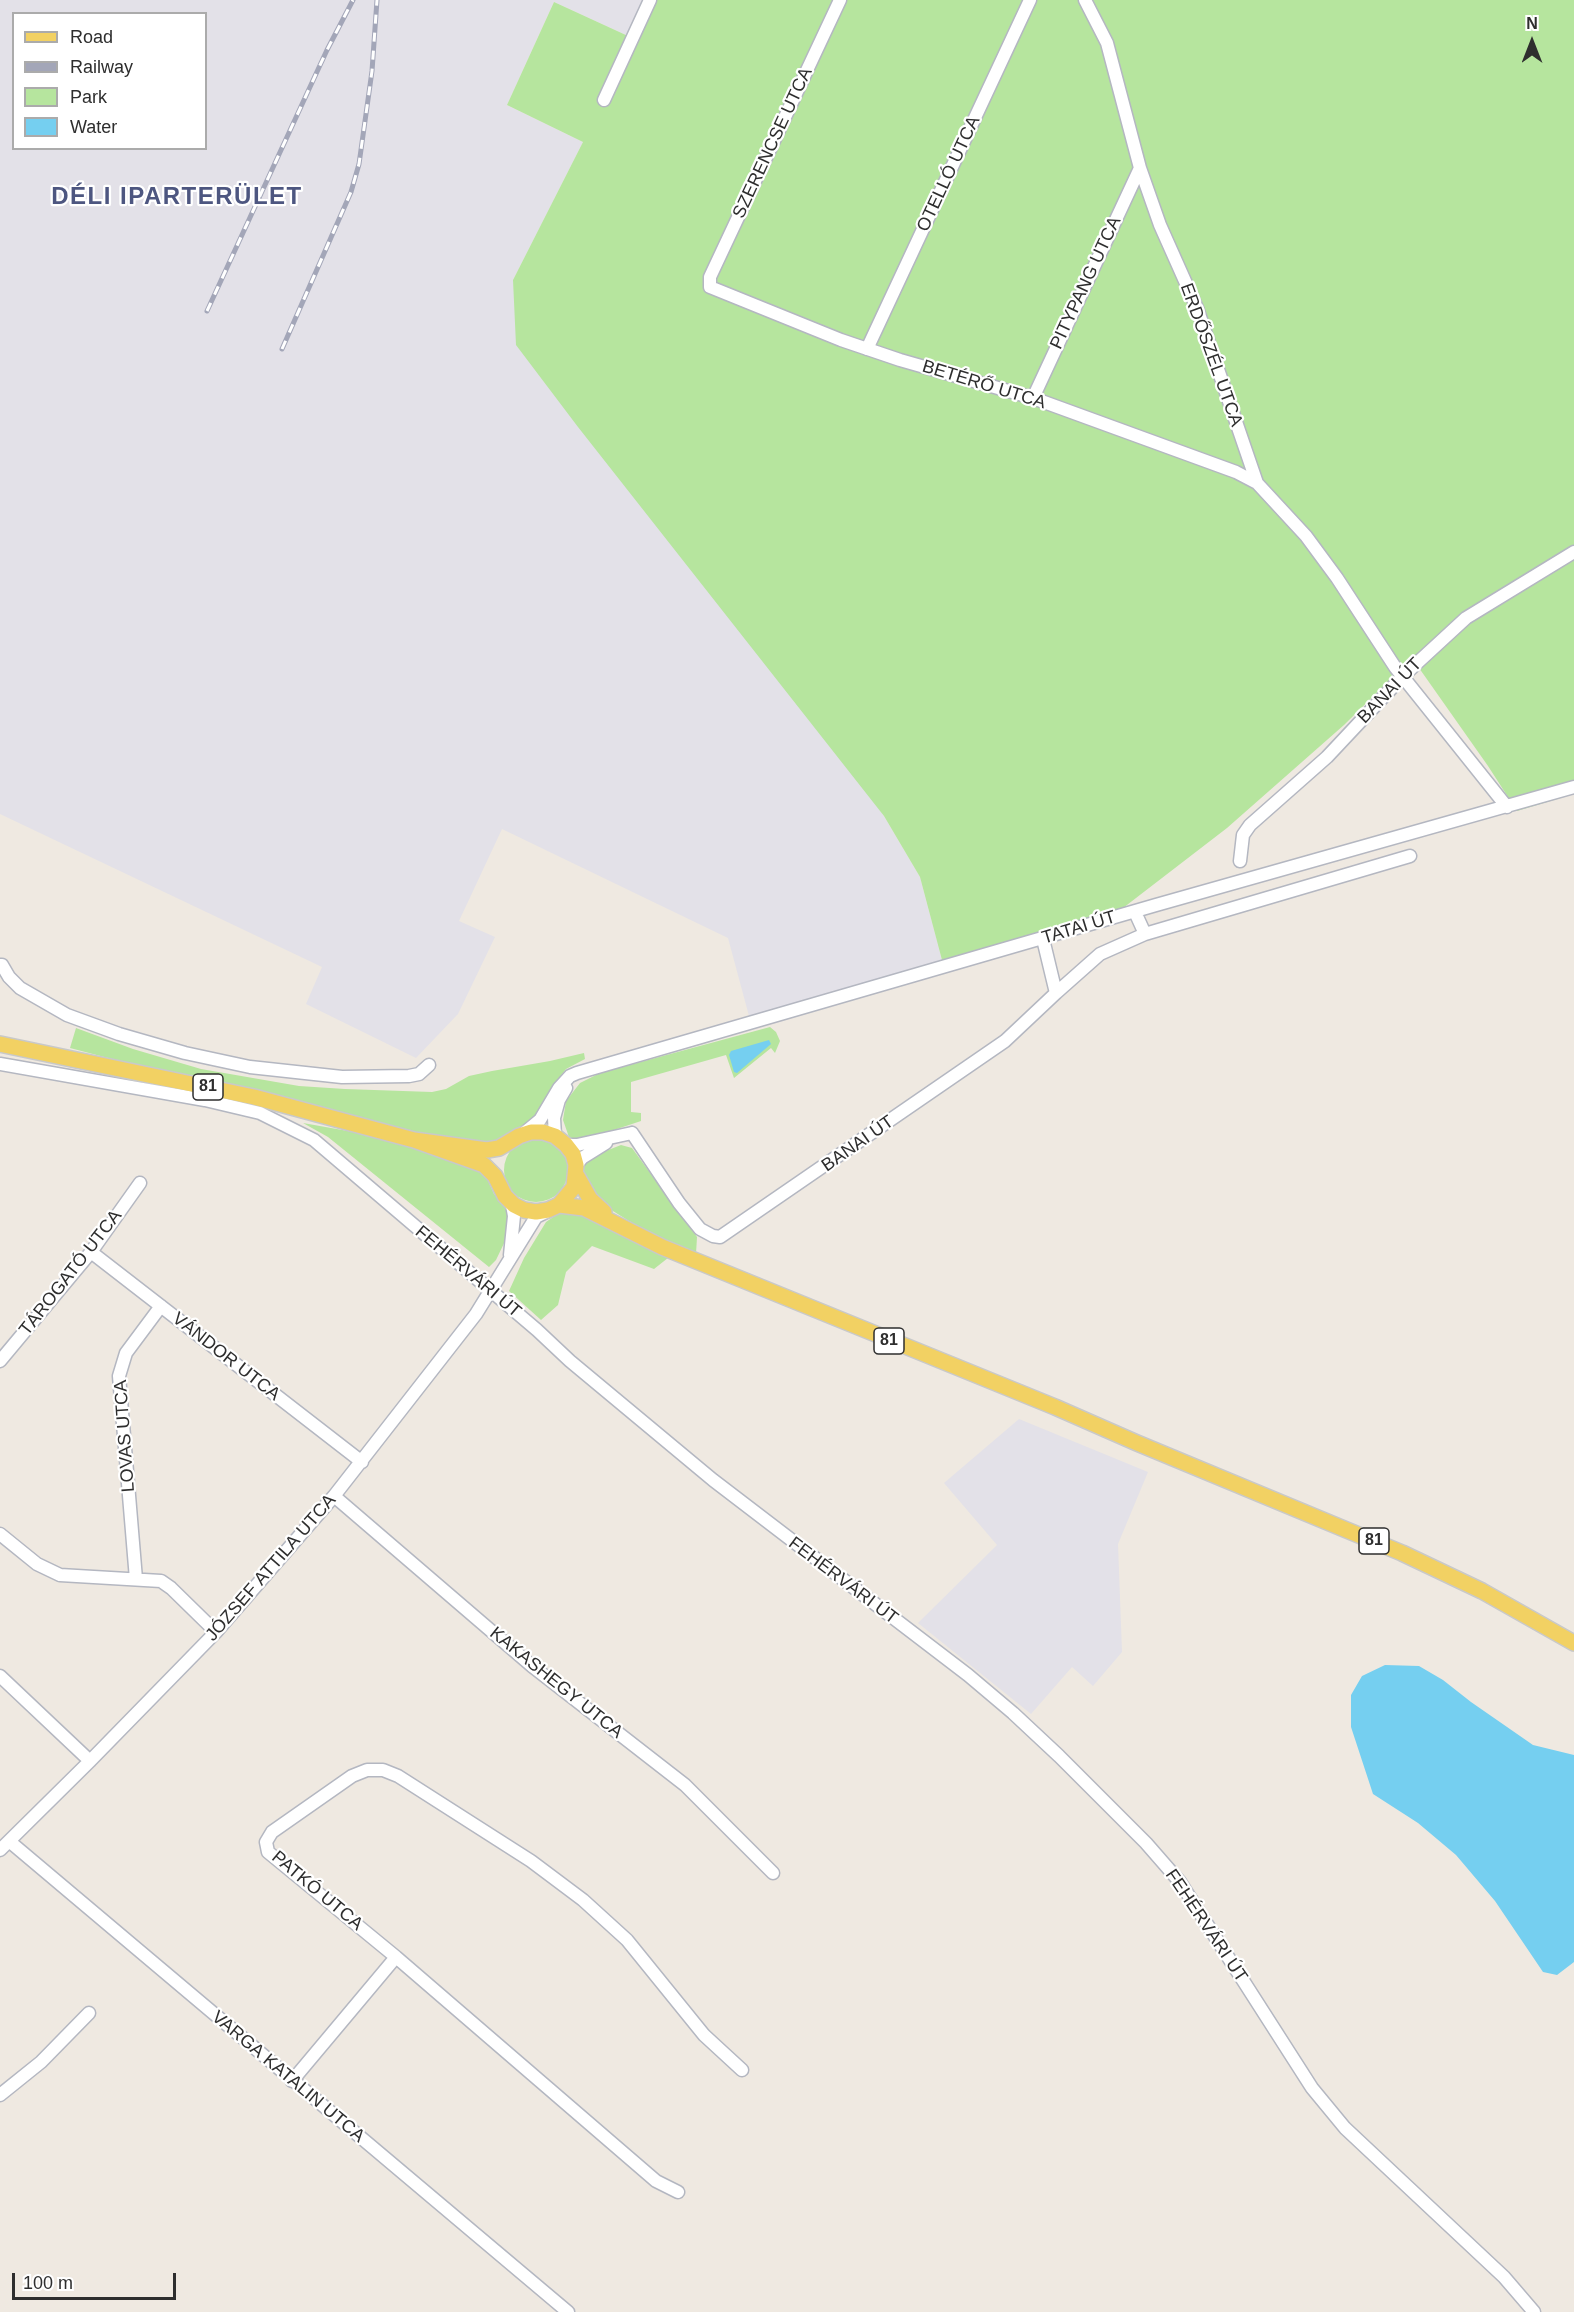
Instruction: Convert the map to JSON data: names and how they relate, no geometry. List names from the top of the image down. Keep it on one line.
{"streets":{"main road":["81"],"street":["SZERENCSE UTCA","OTELLÓ UTCA","PITYPANG UTCA","ERDŐSZÉL UTCA","BETÉRŐ UTCA","BANAI ÚT","TATAI ÚT","FEHÉRVÁRI ÚT","TÁROGATÓ UTCA","VÁNDOR UTCA","LOVAS UTCA","JÓZSEF ATTILA UTCA","KAKASHEGY UTCA","PATKÓ UTCA","VARGA KATALIN UTCA"]},"crossings":[["SZERENCSE UTCA","BETÉRŐ UTCA"],["OTELLÓ UTCA","BETÉRŐ UTCA"],["PITYPANG UTCA","ERDŐSZÉL UTCA"],["PITYPANG UTCA","BETÉRŐ UTCA"],["ERDŐSZÉL UTCA","BETÉRŐ UTCA"],["ERDŐSZÉL UTCA","BANAI ÚT"],["ERDŐSZÉL UTCA","TATAI ÚT"],["BANAI ÚT","TATAI ÚT"],["TATAI ÚT","81"],["TATAI ÚT","JÓZSEF ATTILA UTCA"],["81","JÓZSEF ATTILA UTCA"],["FEHÉRVÁRI ÚT","JÓZSEF ATTILA UTCA"],["TÁROGATÓ UTCA","VÁNDOR UTCA"],["VÁNDOR UTCA","LOVAS UTCA"],["VÁNDOR UTCA","JÓZSEF ATTILA UTCA"],["JÓZSEF ATTILA UTCA","KAKASHEGY UTCA"],["JÓZSEF ATTILA UTCA","VARGA KATALIN UTCA"]],"districts":["DÉLI IPARTERÜLET"],"legend":["Road","Railway","Park","Water"],"scale_bar":"100 m","north":"top"}
